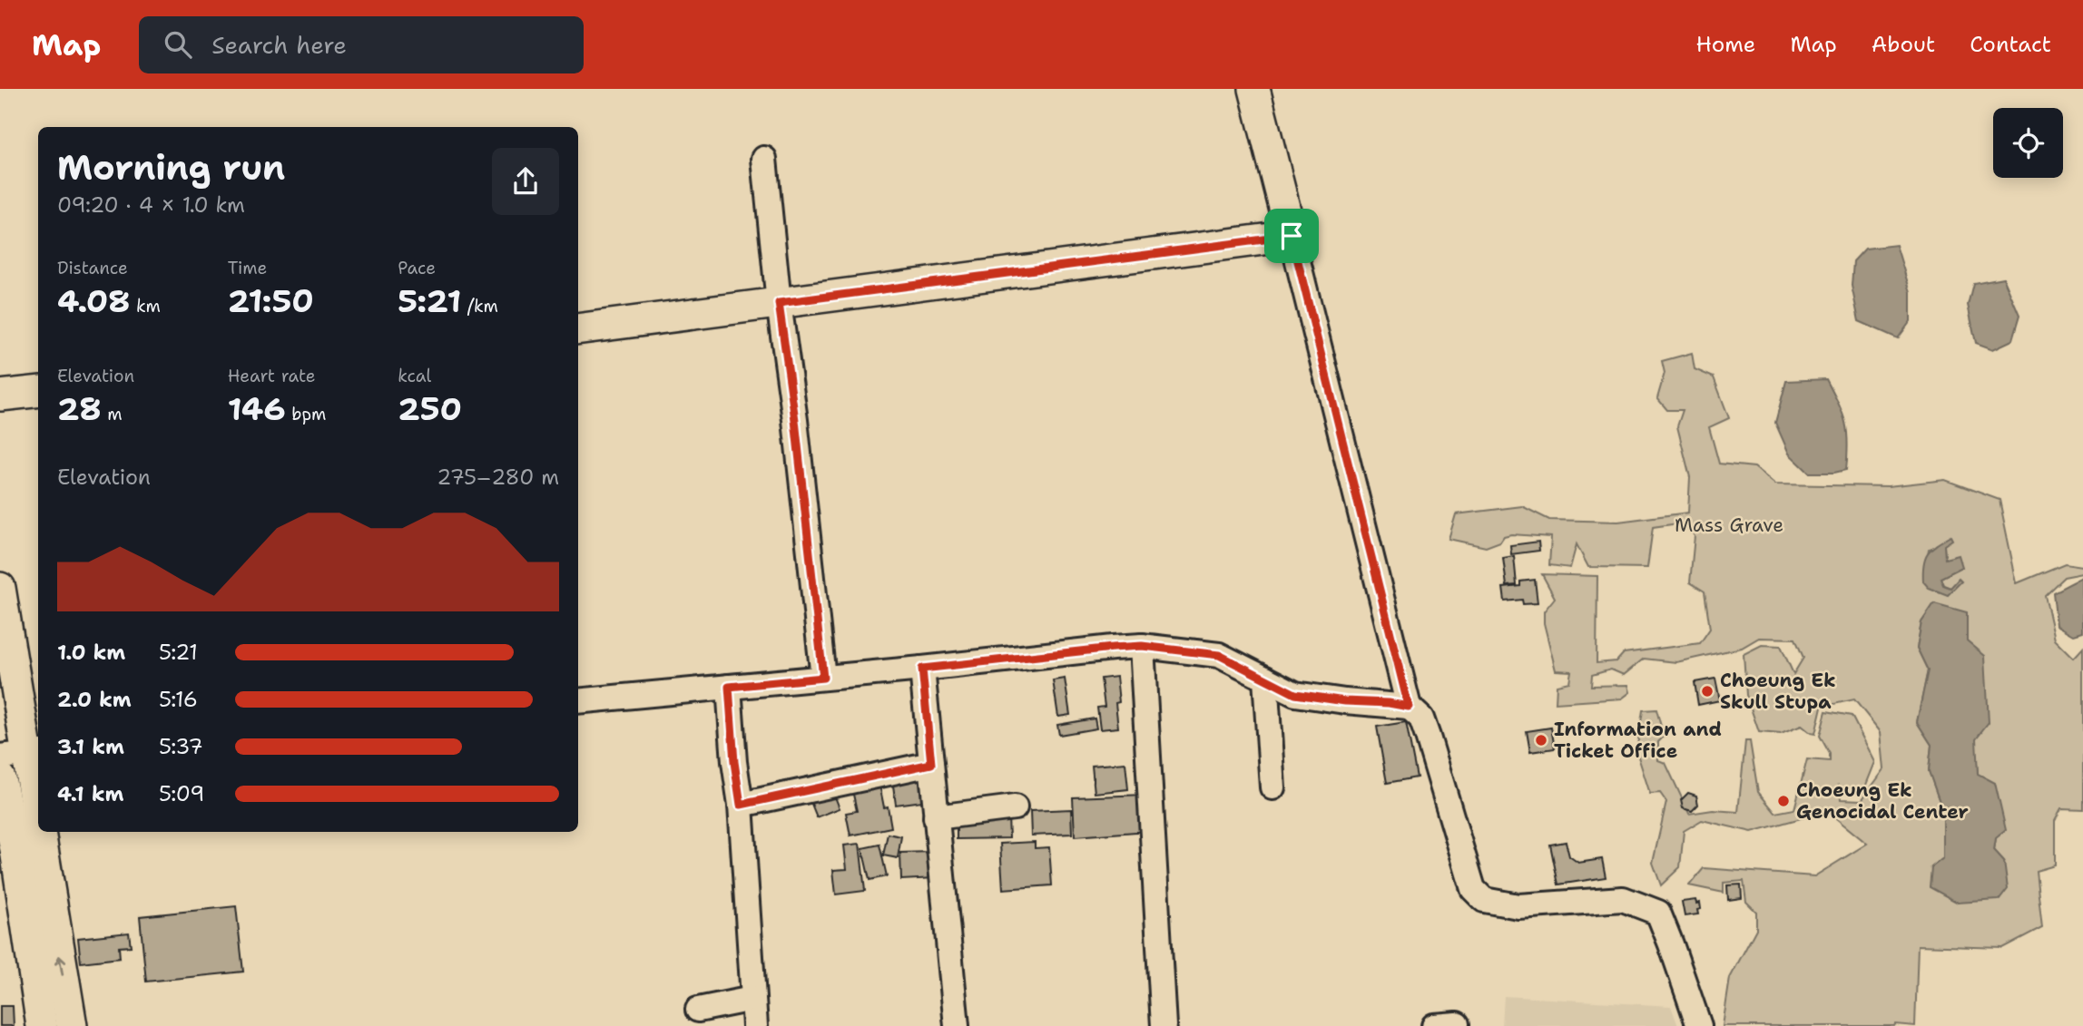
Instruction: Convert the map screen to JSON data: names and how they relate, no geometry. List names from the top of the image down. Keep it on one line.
{"parks":["Mass Grave"],"places":["Choeung Ek Skull Stupa","Information and Ticket Office","Choeung Ek Genocidal Center"],"page":{"header":"Map","search":"Search here","nav":["Home","Map","About","Contact"],"heading":["Morning run","09:20 · 4 × 1.0 km"],"stats":[["Distance","4.08 km"],["Time","21:50"],["Pace","5:21 /km"],["Elevation","28 m"],["Heart rate","146 bpm"],["kcal","250"]],"chart":["Elevation","275–280 m"],"list":[{"name":"1.0 km","note":"5:21"},{"name":"2.0 km","note":"5:16"},{"name":"3.1 km","note":"5:37"},{"name":"4.1 km","note":"5:09"}]}}
